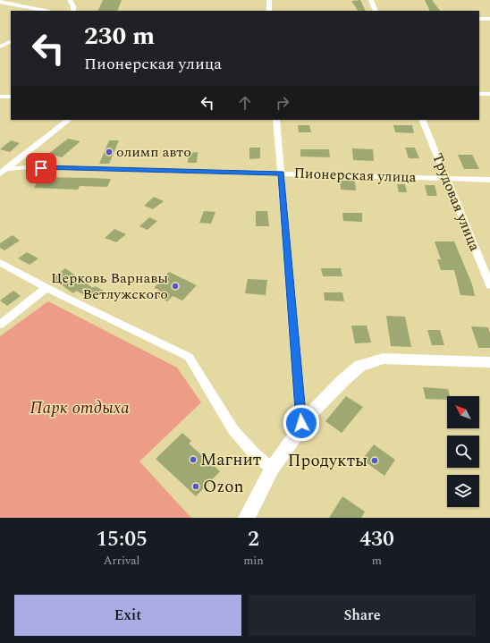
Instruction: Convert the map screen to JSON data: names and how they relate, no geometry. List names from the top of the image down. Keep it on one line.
{"streets":{"street":["Пионерская улица","Трудовая улица"]},"crossings":[["Пионерская улица","Трудовая улица"]],"parks":["Парк отдыха"],"places":["олимп авто","Церковь Варнавы Ветлужского","Магнит","Продукты","Ozon"],"north":"top left","page":{"turn":["230 m","Пионерская улица"],"eta":["15:05","Arrival","2","min","430","m"],"buttons":["Exit","Share"]}}
